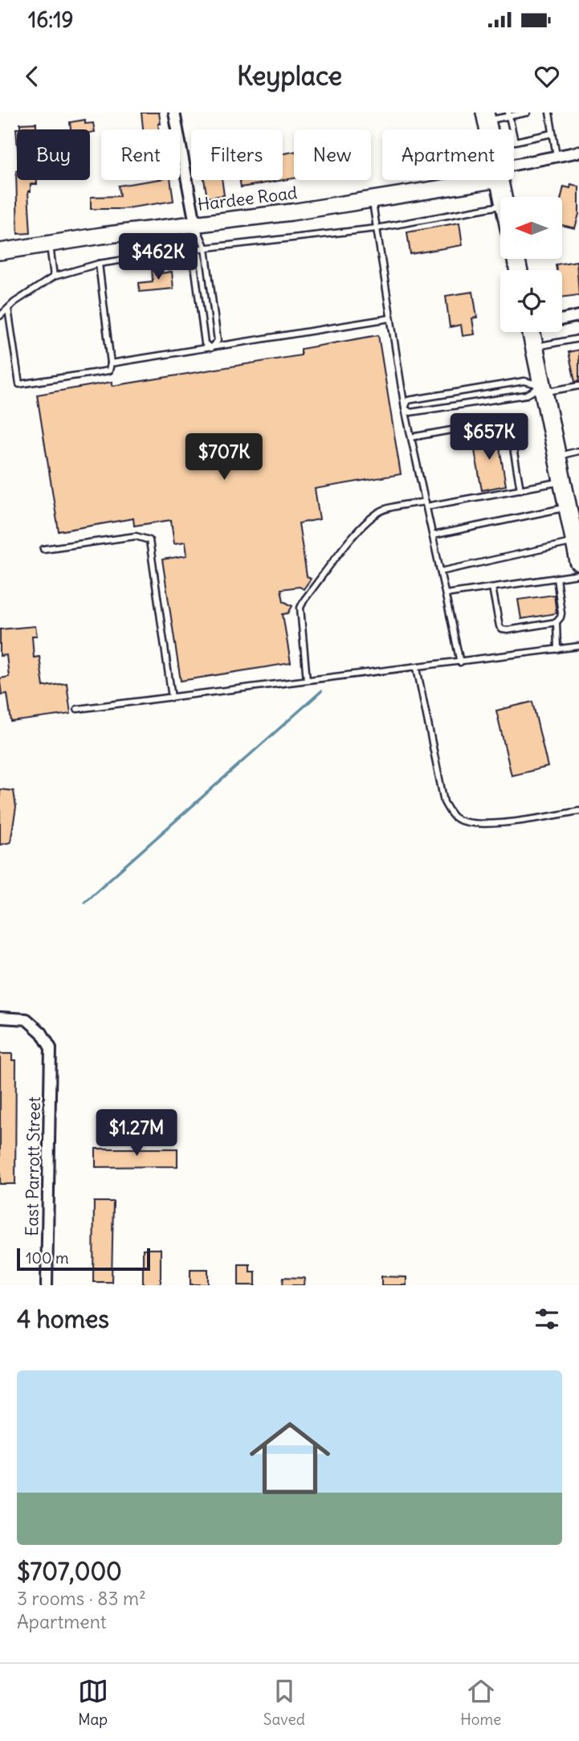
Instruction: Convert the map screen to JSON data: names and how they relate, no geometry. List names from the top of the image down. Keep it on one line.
{"streets":{"street":["Hardee Road","East Parrott Street"]},"scale_bar":"100 m","north":"left","page":{"status":"16:19","header":"Keyplace","chip":["Buy","Rent","Filters","New","Apartment"],"price":["$462K","$657K","$707K","$1.27M"],"scale":"100 m","heading":"4 homes","list":[{"name":"$707,000","note":"3 rooms · 83 m² · Apartment"}],"tabs":["Map","Saved","Home"]}}
